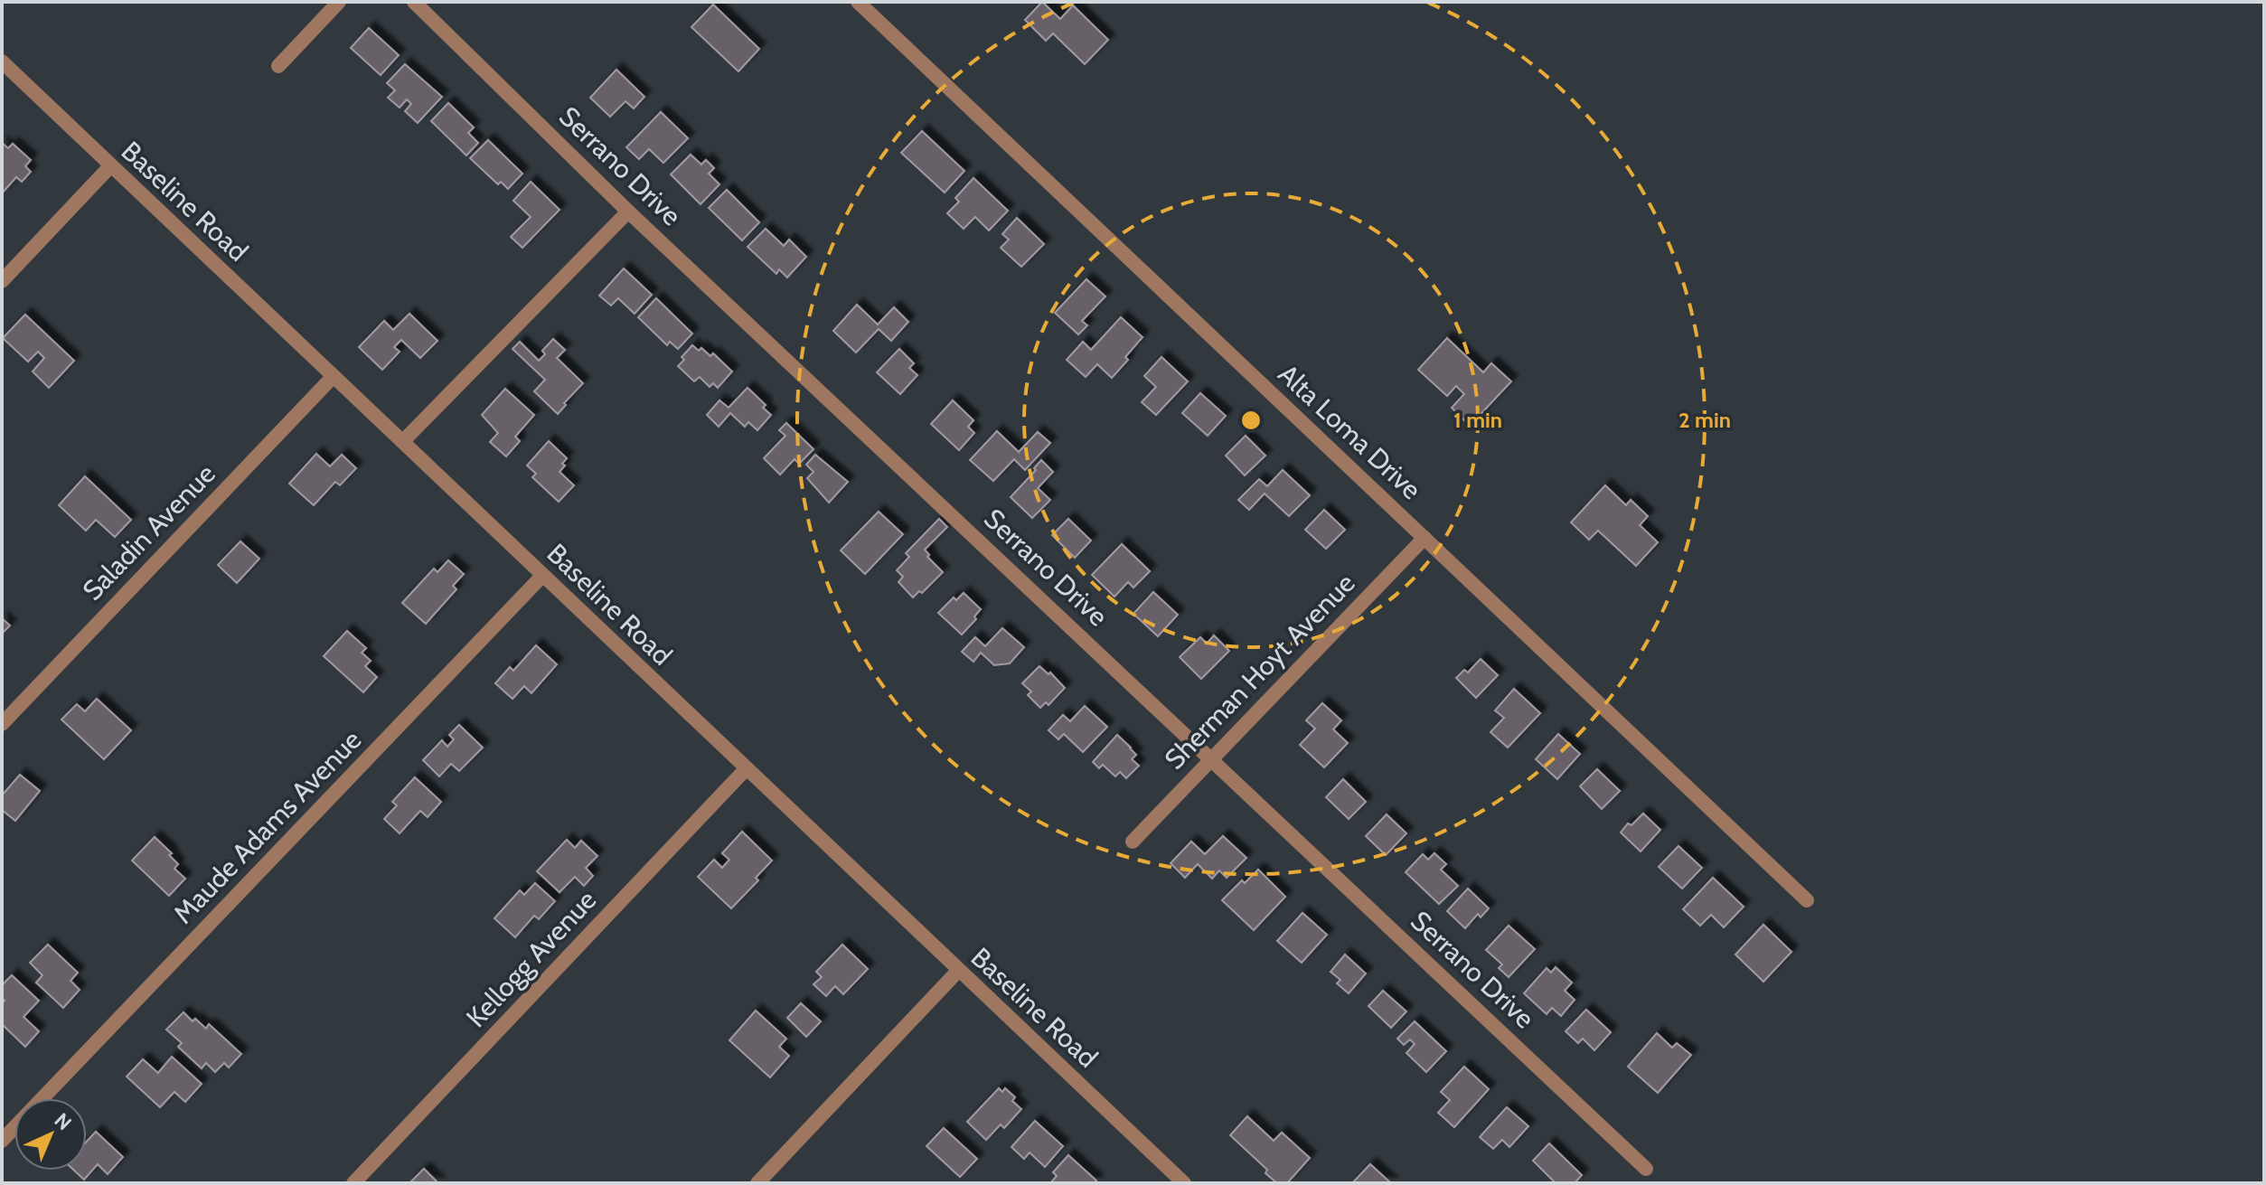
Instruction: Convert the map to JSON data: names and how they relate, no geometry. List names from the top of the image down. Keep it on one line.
{"streets":{"street":["Serrano Drive","Baseline Road","Alta Loma Drive","Saladin Avenue","Sherman Hoyt Avenue","Maude Adams Avenue","Kellogg Avenue"]},"crossings":[["Serrano Drive","Sherman Hoyt Avenue"],["Baseline Road","Saladin Avenue"],["Baseline Road","Maude Adams Avenue"],["Baseline Road","Kellogg Avenue"],["Alta Loma Drive","Sherman Hoyt Avenue"]],"north":"top right","rings":["1 min","2 min"]}
